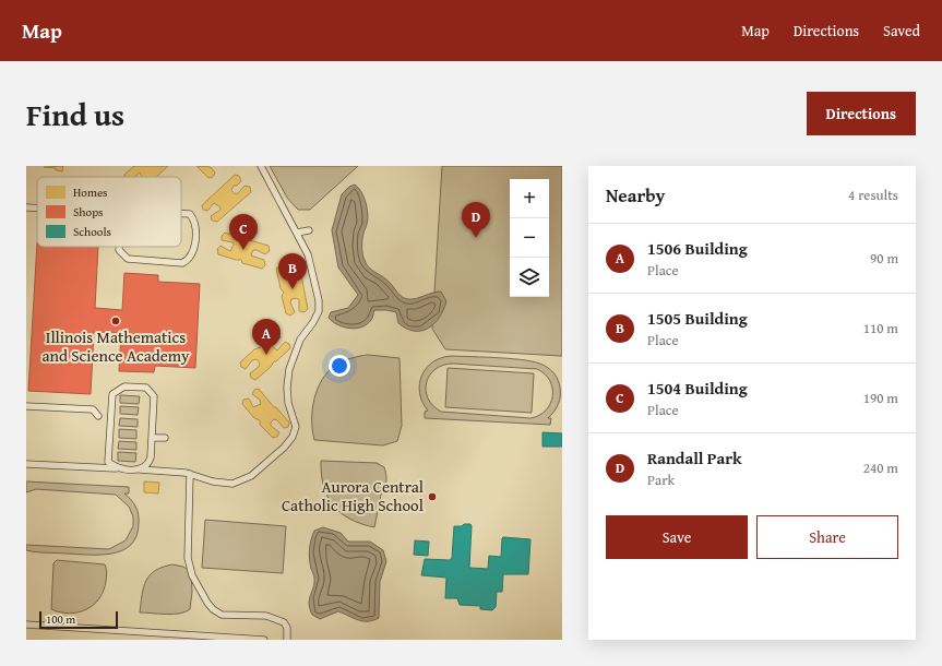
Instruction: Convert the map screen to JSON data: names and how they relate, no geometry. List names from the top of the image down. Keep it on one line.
{"places":["Illinois Mathematics and Science Academy","Aurora Central Catholic High School"],"legend":["Homes","Shops","Schools"],"scale_bar":"100 m","page":{"header":"Map","nav":["Map","Directions","Saved"],"title":"Find us","buttons":["Directions",["Save","Share"]],"heading":["Nearby","4 results"],"map_buttons":["+","−"],"pins":["D","C","B","A"],"list":[{"mark":"A","name":"1506 Building","note":"Place","value":"90 m"},{"mark":"B","name":"1505 Building","note":"Place","value":"110 m"},{"mark":"C","name":"1504 Building","note":"Place","value":"190 m"},{"mark":"D","name":"Randall Park","note":"Park","value":"240 m"}],"scale":"100 m"}}
